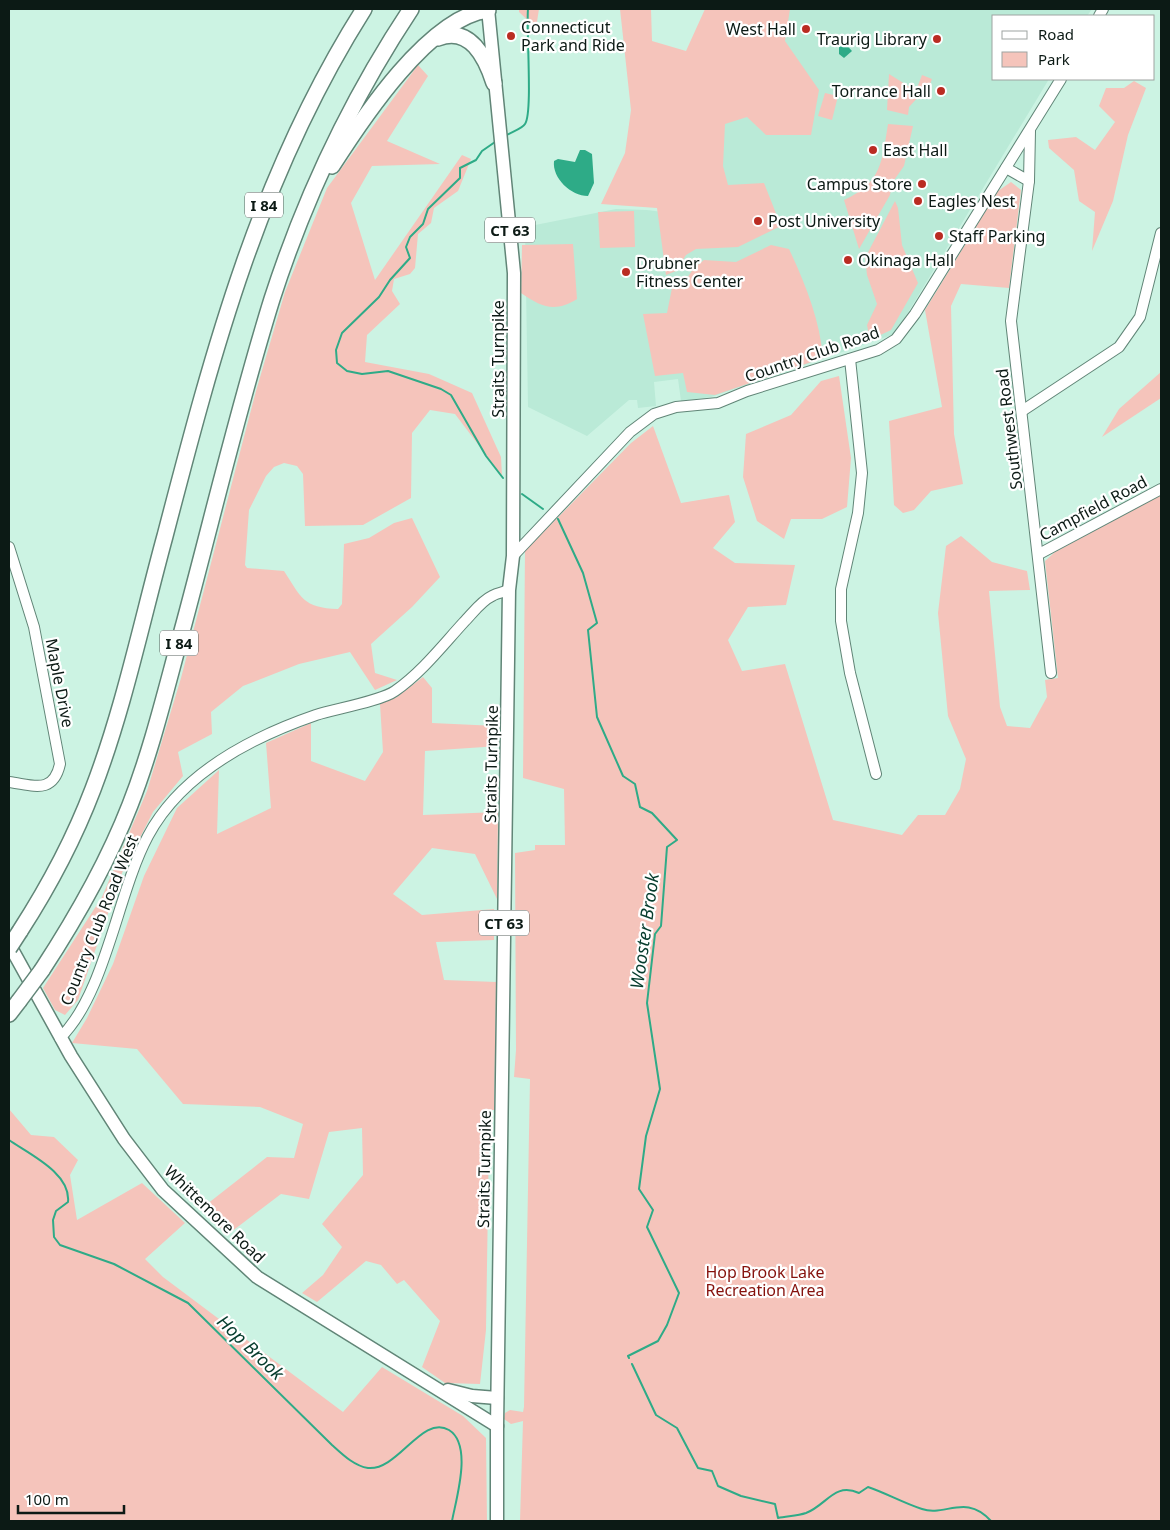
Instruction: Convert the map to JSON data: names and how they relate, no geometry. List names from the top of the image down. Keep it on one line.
{"streets":{"highway":["I 84"],"main road":["CT 63","Straits Turnpike","Whittemore Road"],"street":["Country Club Road","Southwest Road","Campfield Road","Maple Drive","Country Club Road West"]},"crossings":[["I 84","Whittemore Road"],["Country Club Road","Straits Turnpike"],["Country Club Road","Southwest Road"],["Straits Turnpike","Country Club Road West"],["Straits Turnpike","Whittemore Road"],["Southwest Road","Campfield Road"],["Country Club Road West","Whittemore Road"]],"water":["Wooster Brook","Hop Brook"],"parks":["Hop Brook Lake Recreation Area"],"places":["West Hall","Connecticut Park and Ride","Traurig Library","Torrance Hall","East Hall","Campus Store","Eagles Nest","Post University","Staff Parking","Okinaga Hall","Drubner Fitness Center"],"legend":["Road","Park"],"scale_bar":"100 m"}
